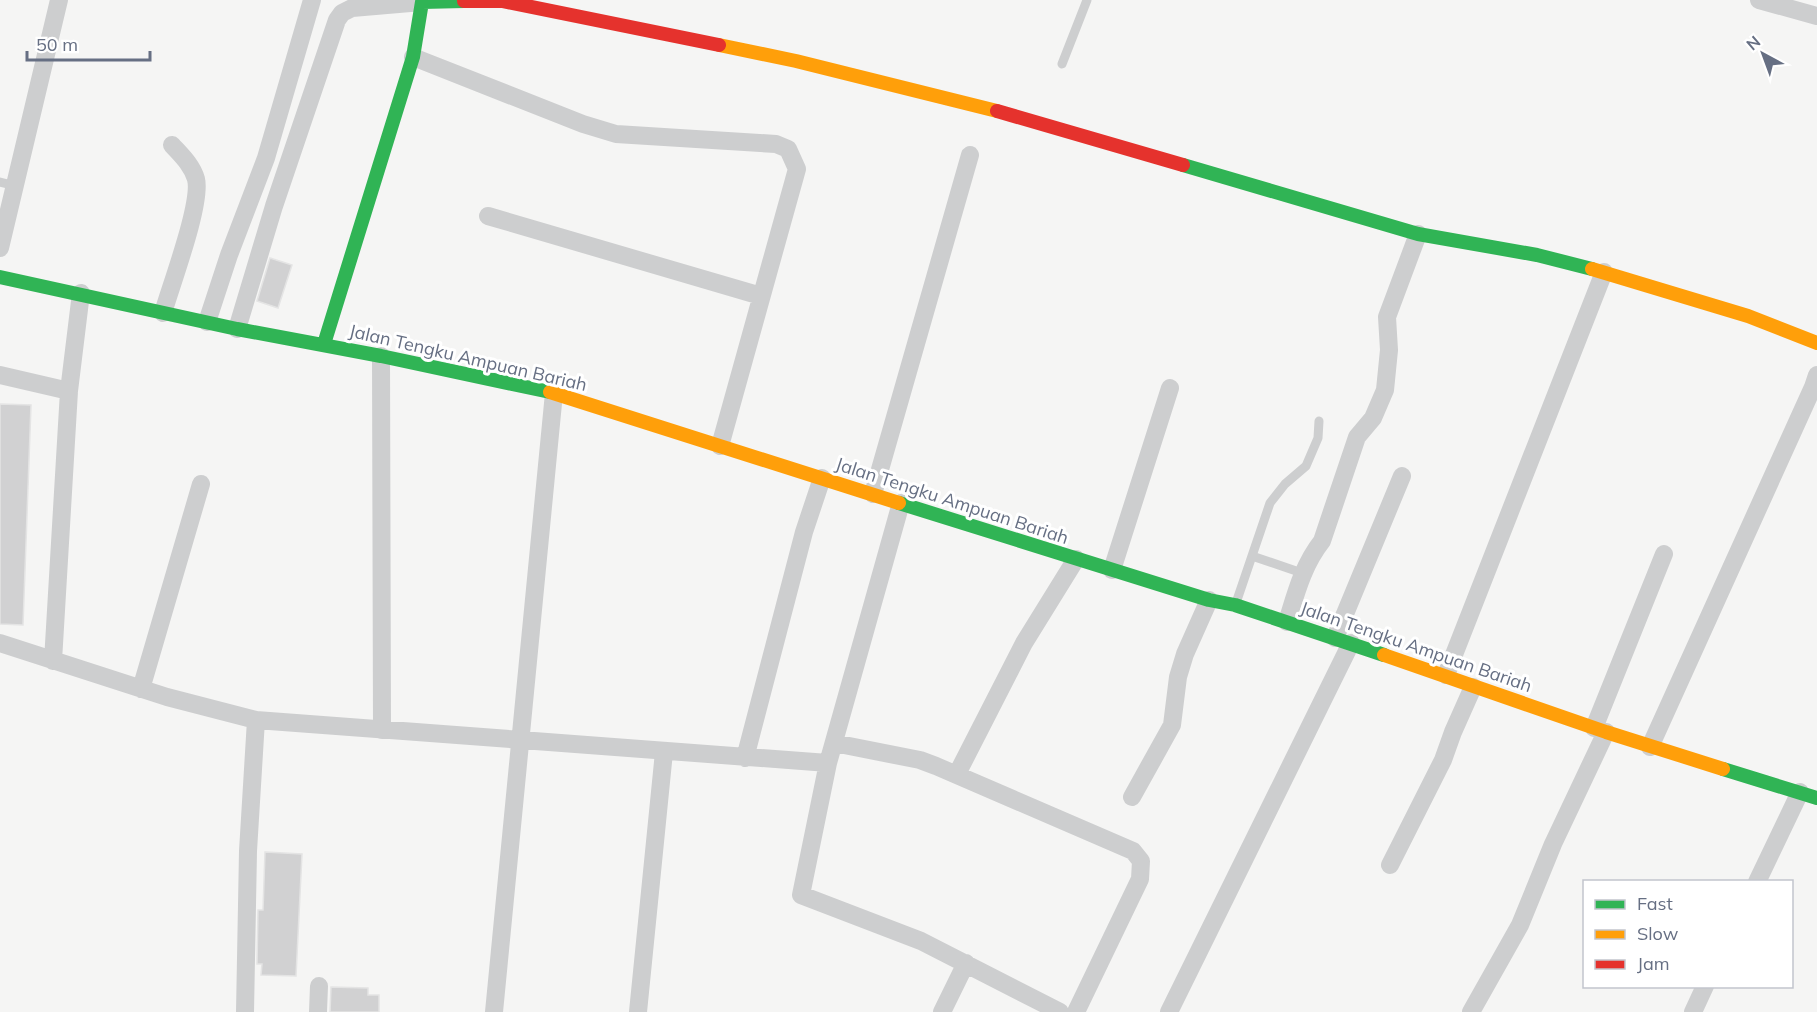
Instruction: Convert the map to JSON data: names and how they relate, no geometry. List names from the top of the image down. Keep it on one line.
{"streets":{"main road":["Jalan Tengku Ampuan Bariah"]},"legend":["Fast","Slow","Jam"],"scale_bar":"50 m","north":"top left"}
